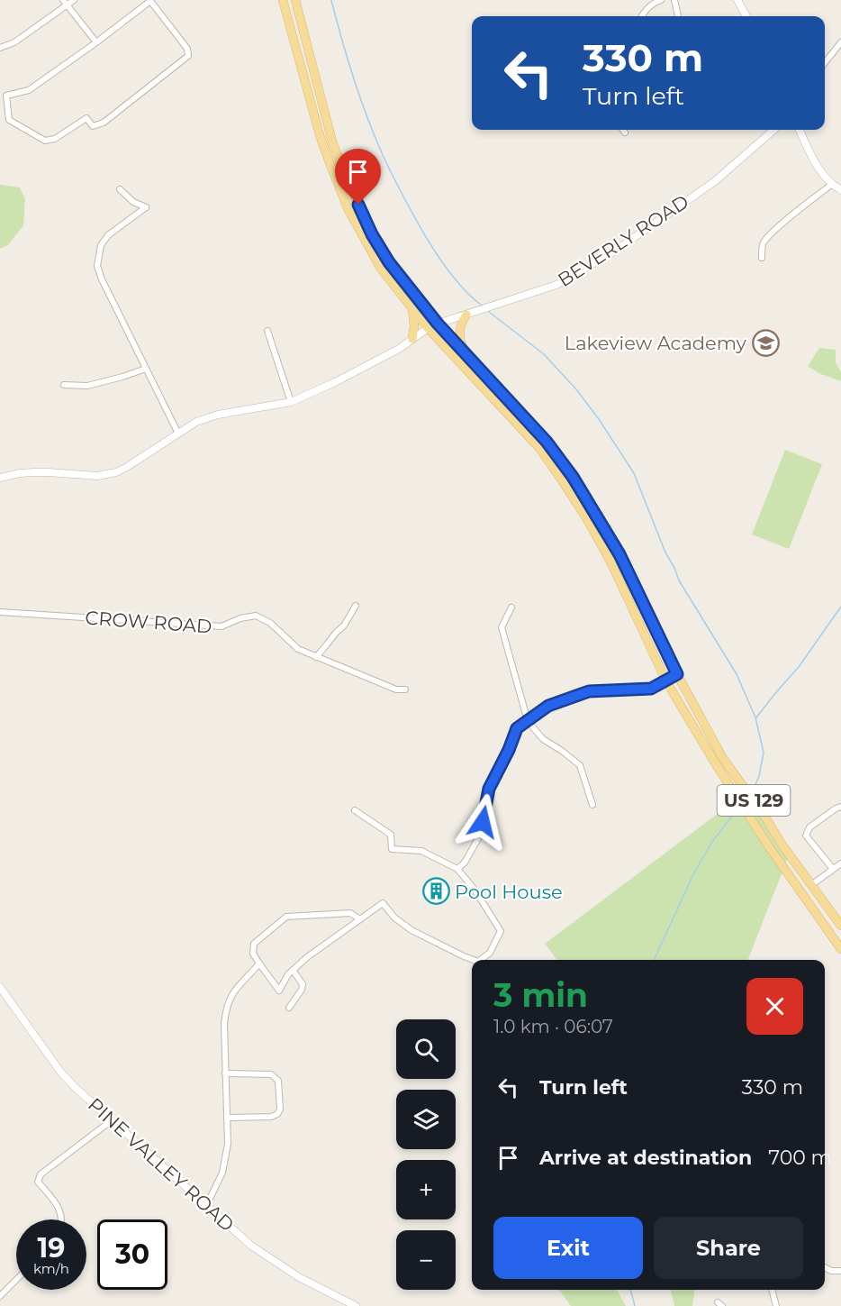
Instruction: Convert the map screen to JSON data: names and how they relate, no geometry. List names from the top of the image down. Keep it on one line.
{"streets":{"main road":["US 129"],"street":["BEVERLY ROAD","CROW ROAD","PINE VALLEY ROAD"]},"crossings":[["BEVERLY ROAD","US 129"]],"places":{"school or university":["Lakeview Academy"],"building":["Pool House"]},"page":{"turn":["330 m","Turn left"],"heading":["3 min","1.0 km · 06:07"],"map_buttons":["+","−"],"list":[{"name":"Turn left","value":"330 m"},{"name":"Arrive at destination","value":"700 m"}],"buttons":["Exit","Share"],"speed":"19 km/h","limit":"30"}}
